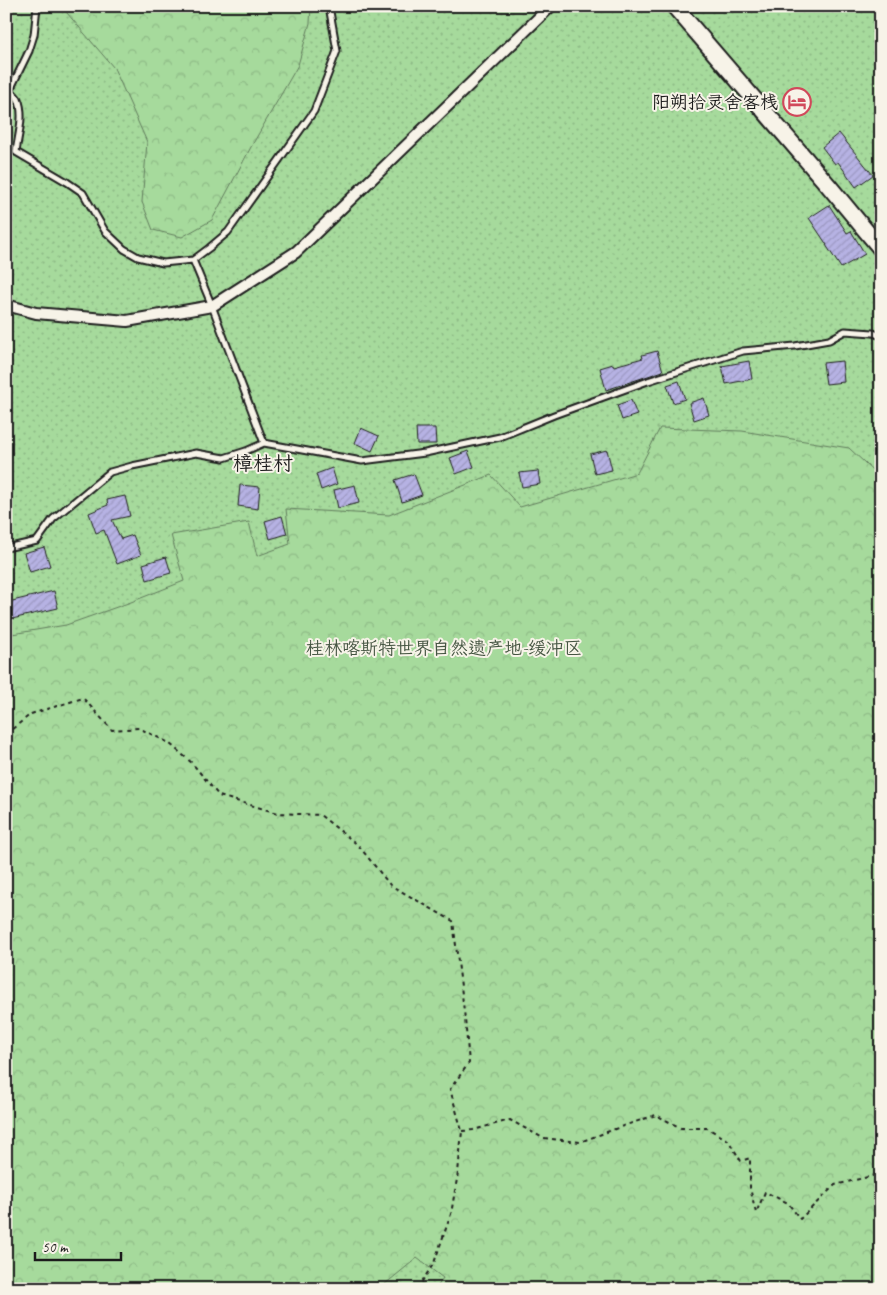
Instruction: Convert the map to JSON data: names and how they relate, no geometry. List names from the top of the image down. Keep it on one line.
{"districts":["樟桂村"],"parks":["桂林喀斯特世界自然遗产地-缓冲区"],"places":{"hotel":["阳朔拾灵舍客栈"]},"scale_bar":"50 m"}
